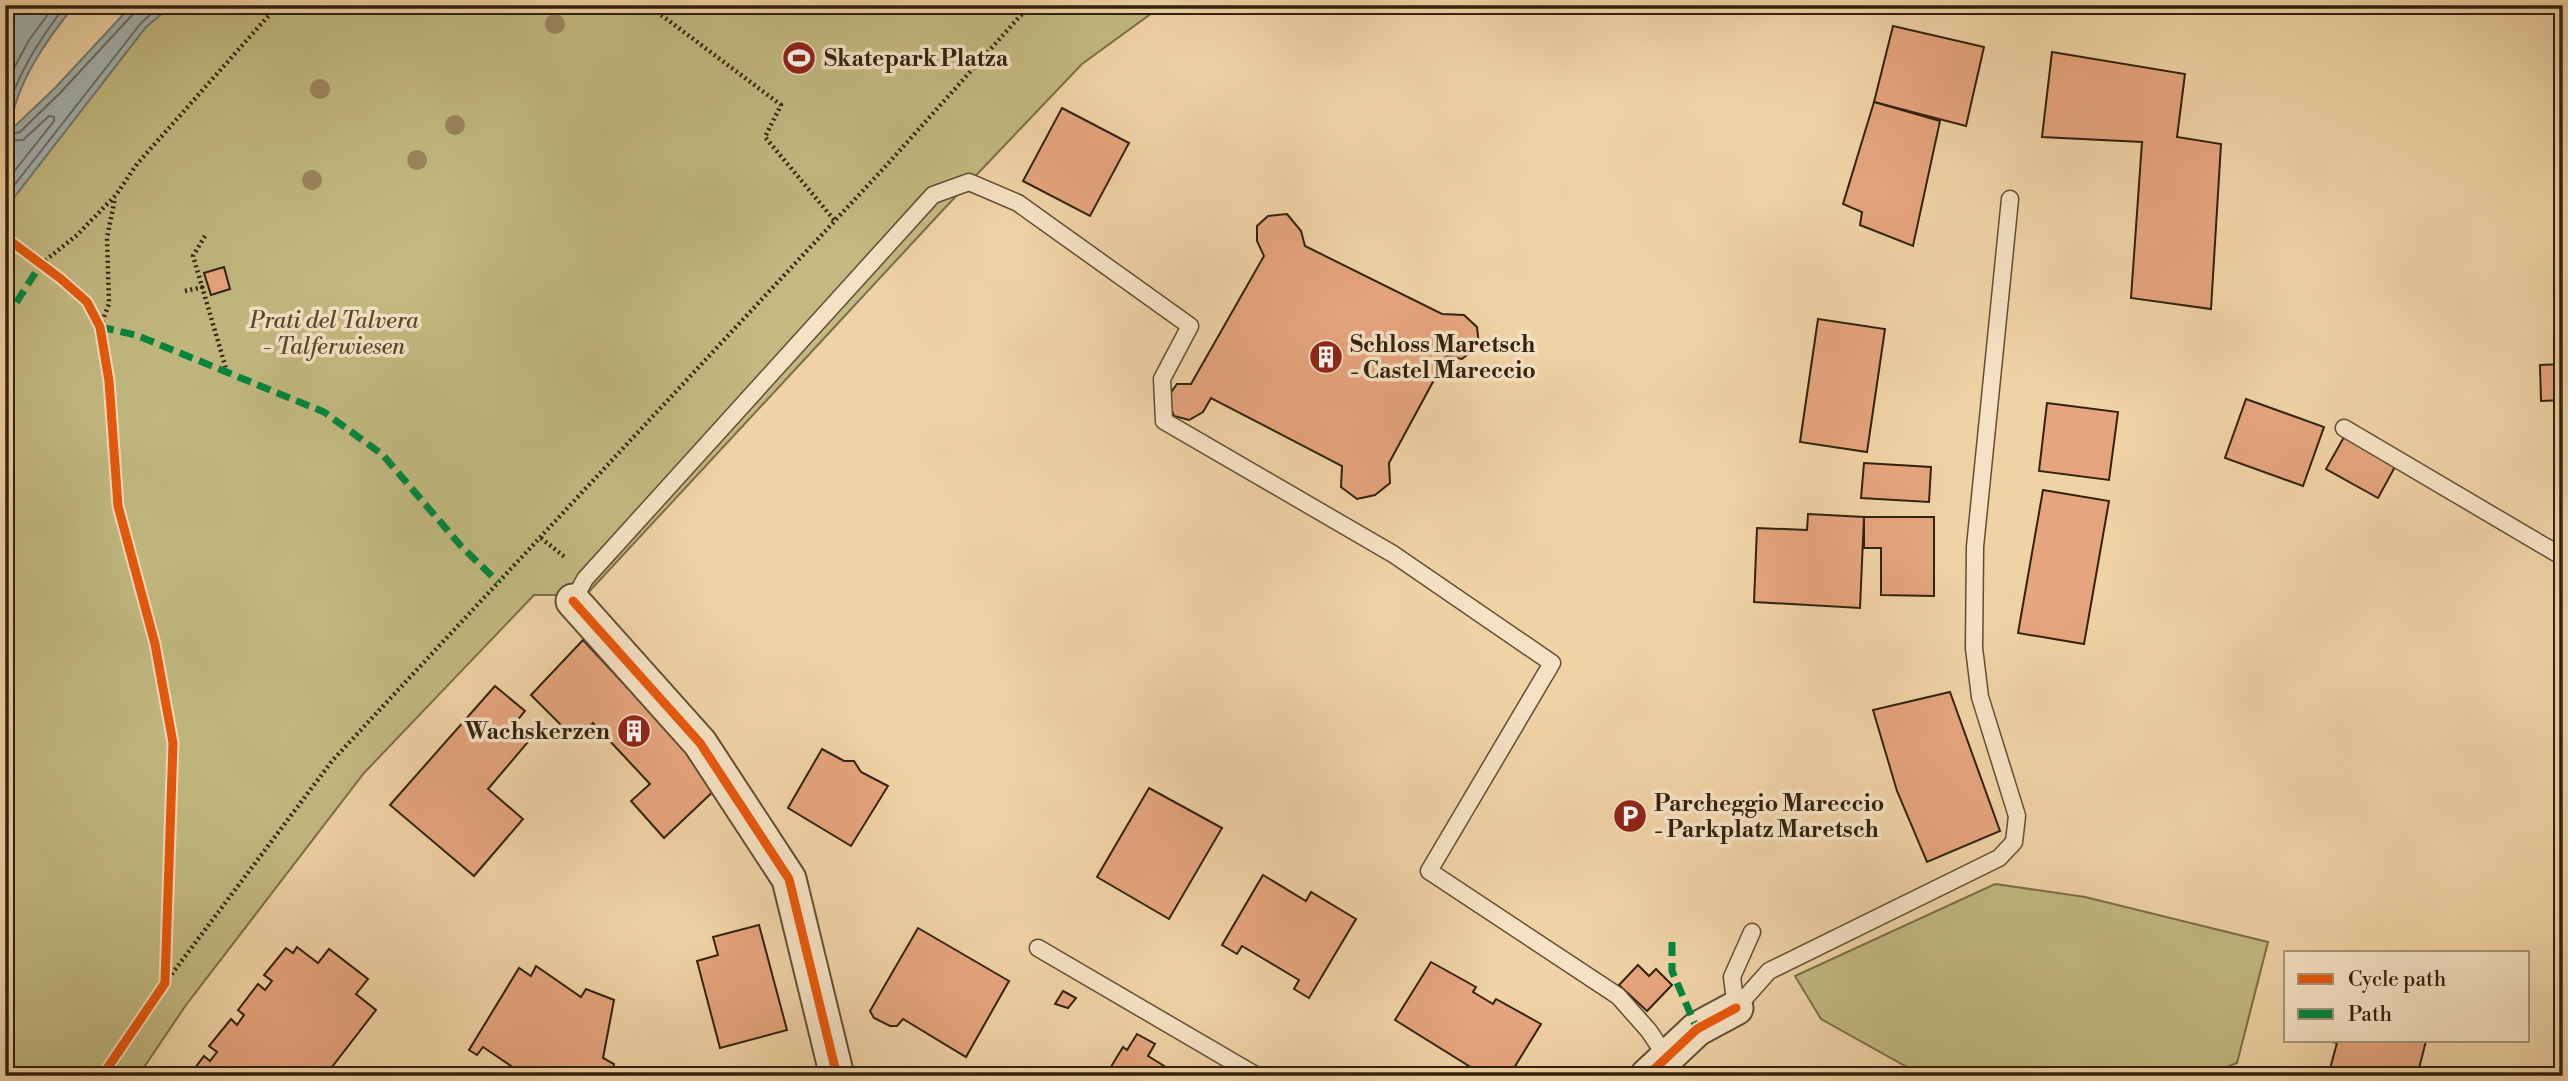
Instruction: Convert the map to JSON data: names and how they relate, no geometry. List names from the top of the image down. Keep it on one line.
{"parks":["Prati del Talvera - Talferwiesen"],"places":{"sports":["Skatepark Platza"],"building":["Schloss Maretsch - Castel Mareccio","Wachskerzen"],"parking":["Parcheggio Mareccio - Parkplatz Maretsch"]},"legend":["Cycle path","Path"]}
